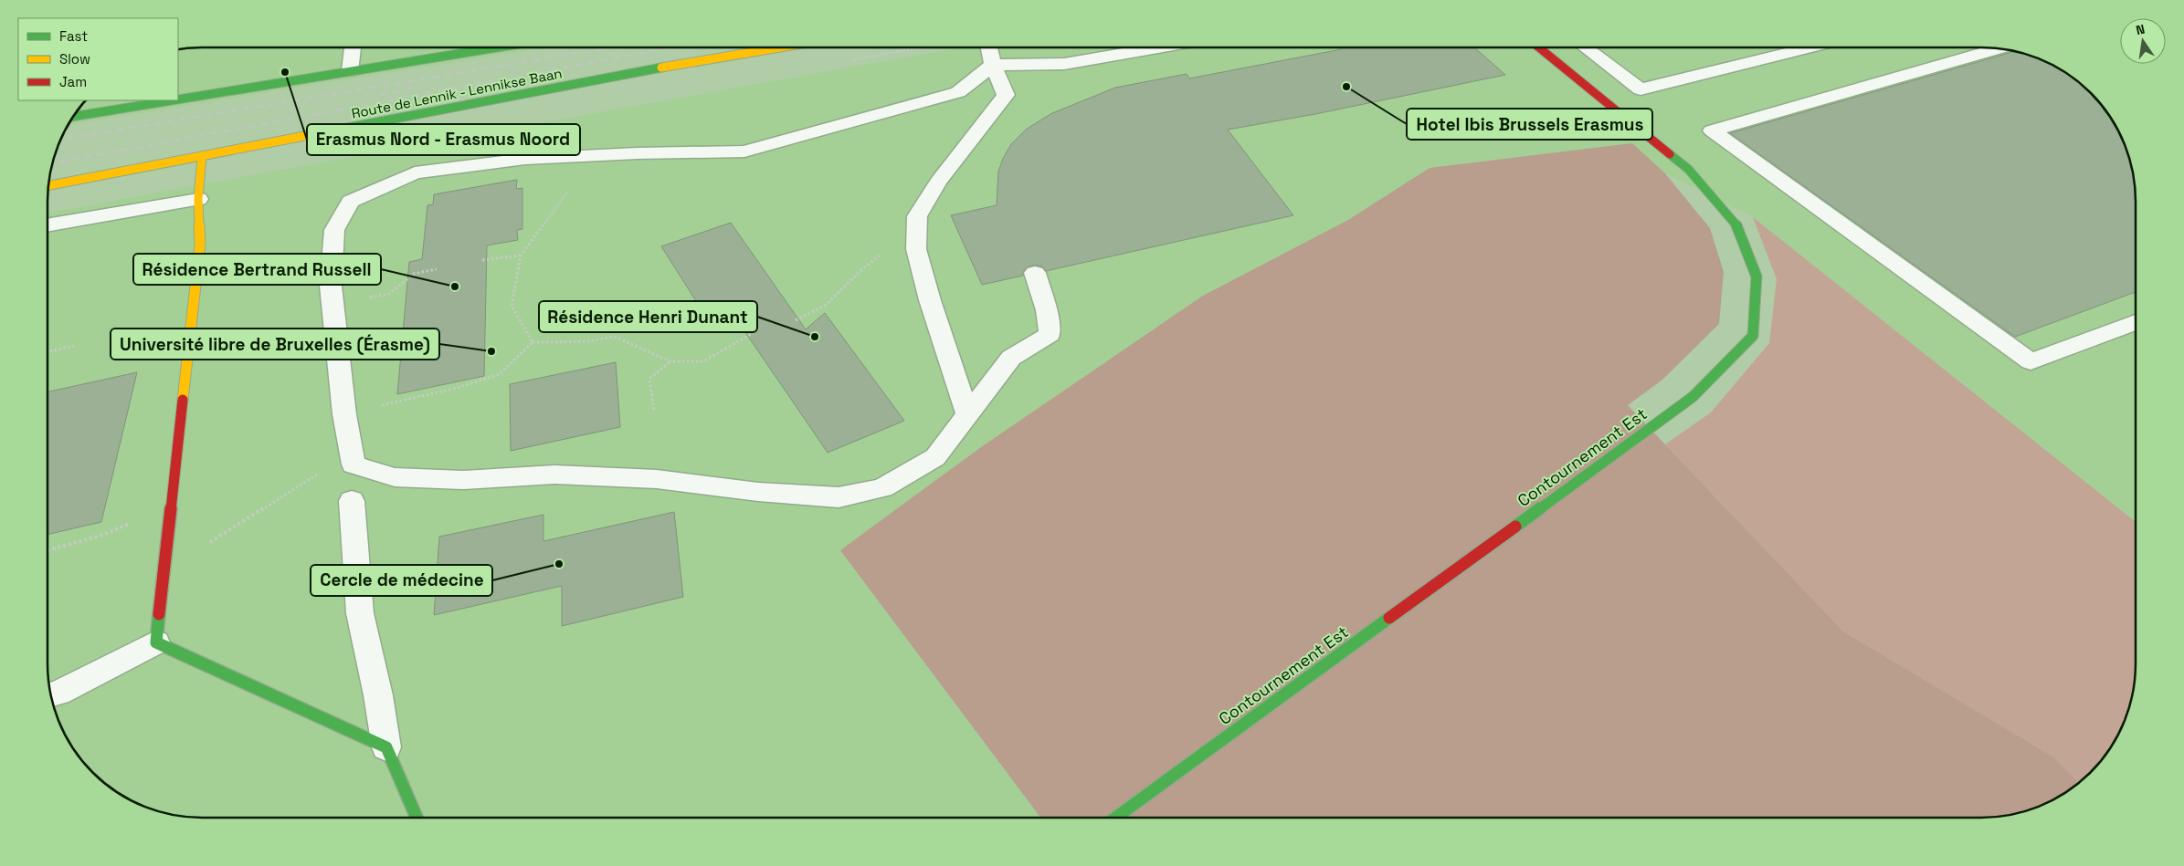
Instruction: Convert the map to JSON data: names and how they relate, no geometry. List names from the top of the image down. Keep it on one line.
{"streets":{"street":["Route de Lennik - Lennikse Baan","Contournement Est"]},"places":["Erasmus Nord - Erasmus Noord","Hotel Ibis Brussels Erasmus","Résidence Bertrand Russell","Résidence Henri Dunant","Université libre de Bruxelles (Érasme)","Cercle de médecine"],"legend":["Fast","Slow","Jam"],"north":"top"}
